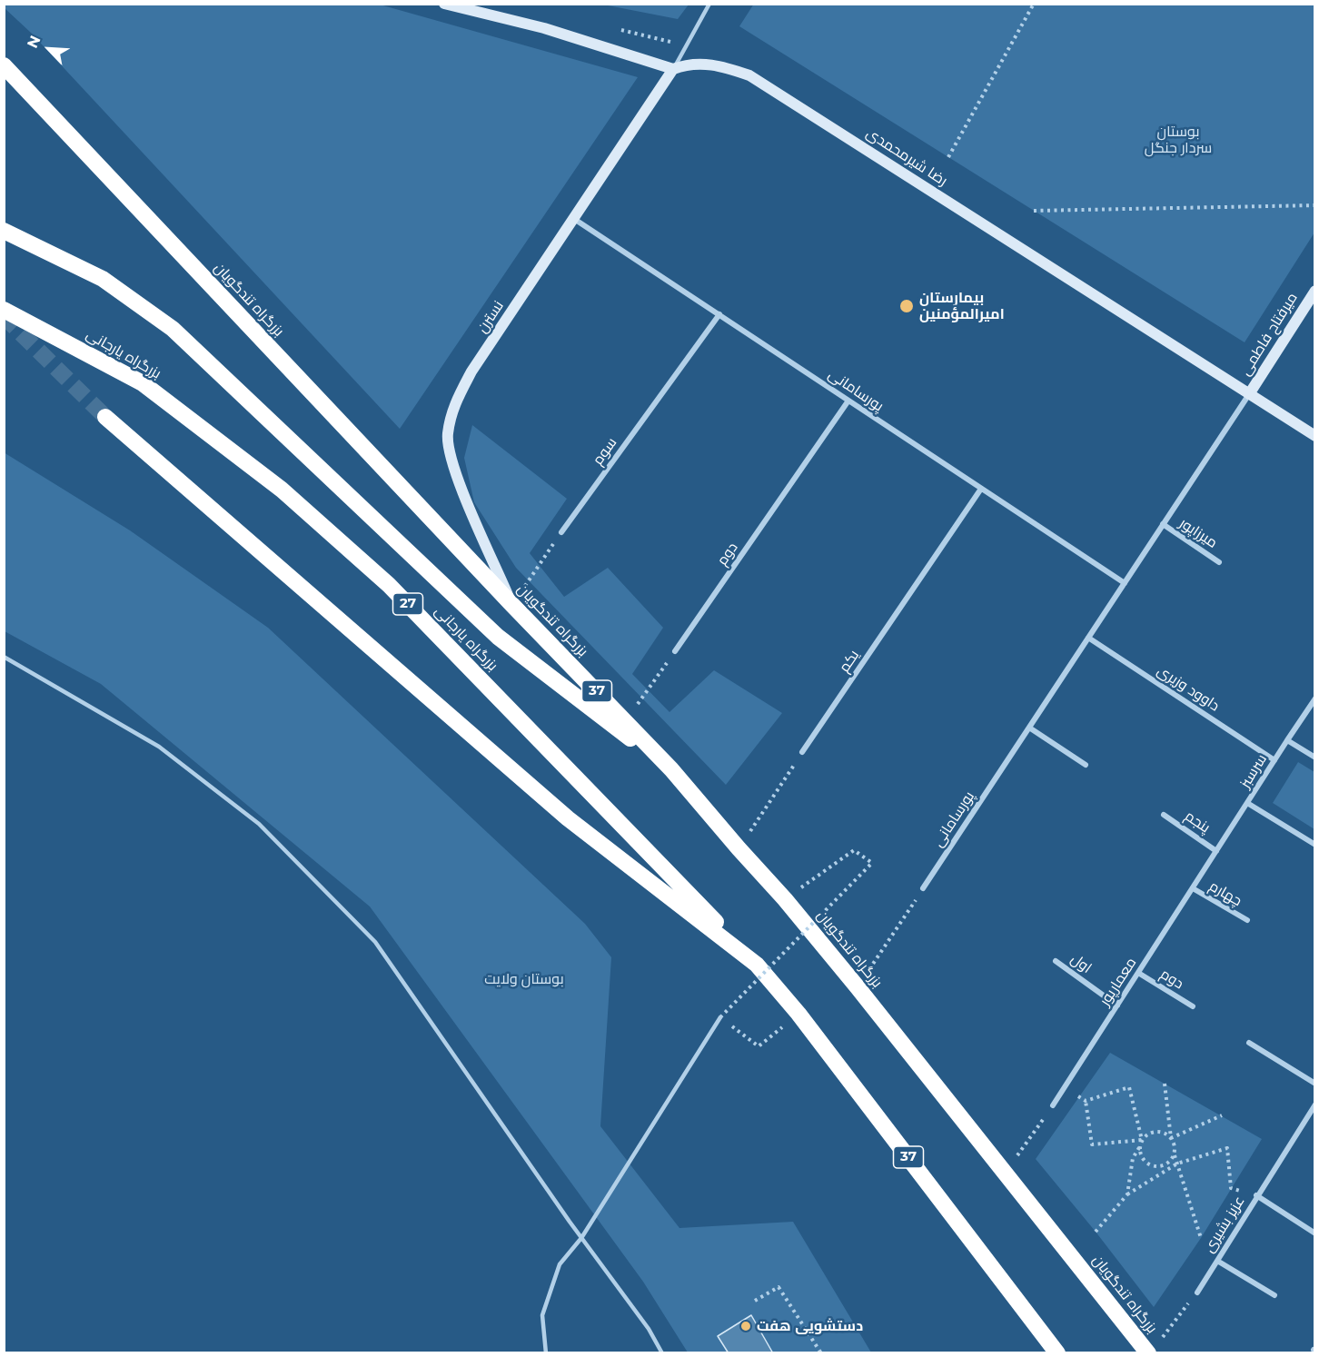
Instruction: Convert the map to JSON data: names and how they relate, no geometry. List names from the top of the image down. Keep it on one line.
{"streets":{"highway":["بزرگراه تندگویان","بزرگراه یارجانی","27","37"],"street":["رضا شیرمحمدی","نسترن","میرفتاح فاطمی","پورسامانی","سوم","میرزاپور","دوم","یکم","داوود وزیری","سرسبز","پنجم","چهارم","اول","معمارپور","عزیز بشیری"]},"crossings":[["رضا شیرمحمدی","نسترن"],["رضا شیرمحمدی","میرفتاح فاطمی"],["رضا شیرمحمدی","پورسامانی"],["بزرگراه تندگویان","نسترن"],["نسترن","پورسامانی"],["میرفتاح فاطمی","پورسامانی"],["بزرگراه یارجانی","37"],["پورسامانی","سوم"],["پورسامانی","میرزاپور"],["پورسامانی","دوم"],["پورسامانی","یکم"],["پورسامانی","داوود وزیری"],["دوم","معمارپور"],["داوود وزیری","سرسبز"],["سرسبز","معمارپور"],["پنجم","معمارپور"],["چهارم","معمارپور"],["اول","معمارپور"]],"parks":["بوستان سردار جنگل","بوستان ولایت"],"places":["بیمارستان امیرالمؤمنین","دستشویی هفت"],"north":"top left"}
